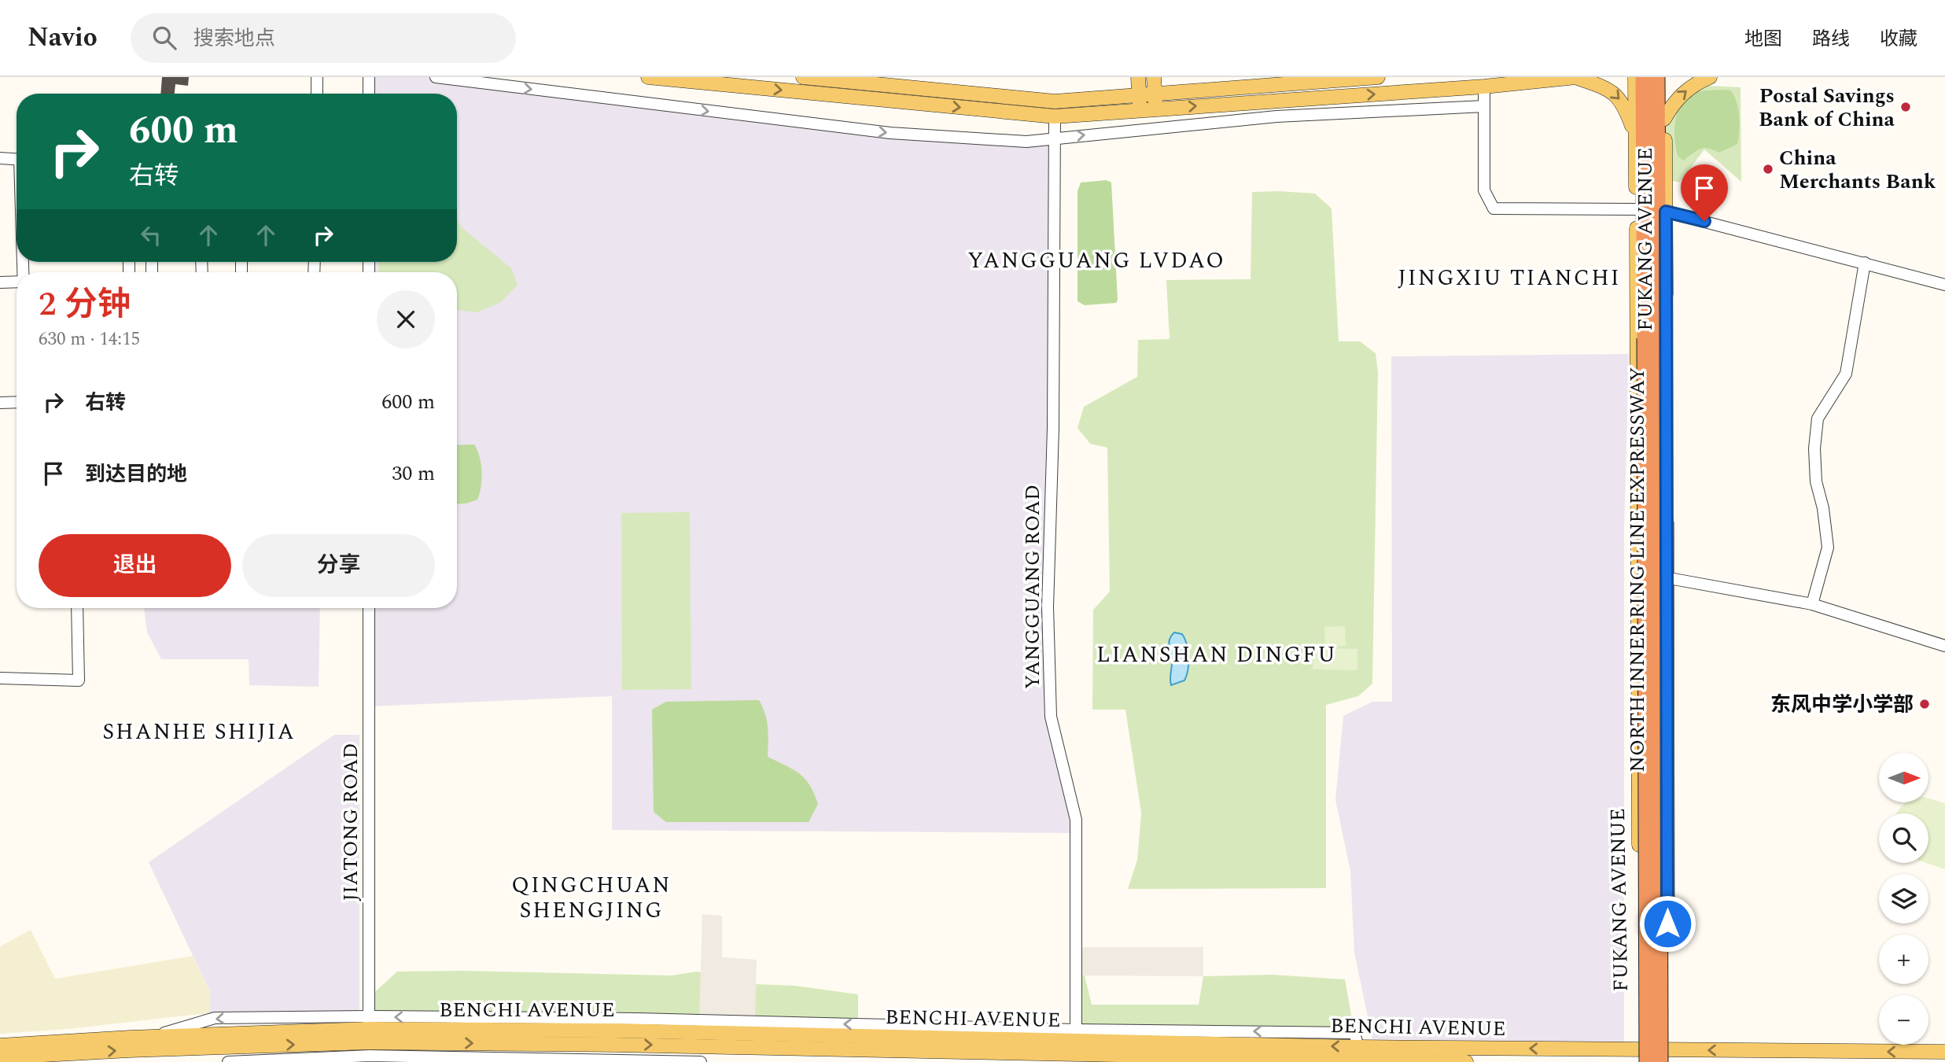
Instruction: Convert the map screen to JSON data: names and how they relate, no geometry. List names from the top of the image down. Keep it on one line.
{"streets":{"highway":["NORTH INNER RING LINE EXPRESSWAY"],"main road":["FUKANG AVENUE","BENCHI AVENUE"],"street":["YANGGUANG ROAD","JIATONG ROAD"]},"crossings":[["FUKANG AVENUE","NORTH INNER RING LINE EXPRESSWAY"],["FUKANG AVENUE","BENCHI AVENUE"],["NORTH INNER RING LINE EXPRESSWAY","BENCHI AVENUE"],["YANGGUANG ROAD","BENCHI AVENUE"],["JIATONG ROAD","BENCHI AVENUE"]],"districts":["YANGGUANG LVDAO","JINGXIU TIANCHI","LIANSHAN DINGFU","SHANHE SHIJIA","QINGCHUAN SHENGJING"],"places":["Postal Savings Bank of China","China Merchants Bank","东风中学小学部"],"north":"right","page":{"header":"Navio","search":"搜索地点","nav":["地图","路线","收藏"],"turn":["600 m","右转"],"heading":["2 分钟","630 m · 14:15"],"list":[{"name":"右转","value":"600 m"},{"name":"到达目的地","value":"30 m"}],"buttons":["退出","分享"],"map_buttons":["+","−"]}}
